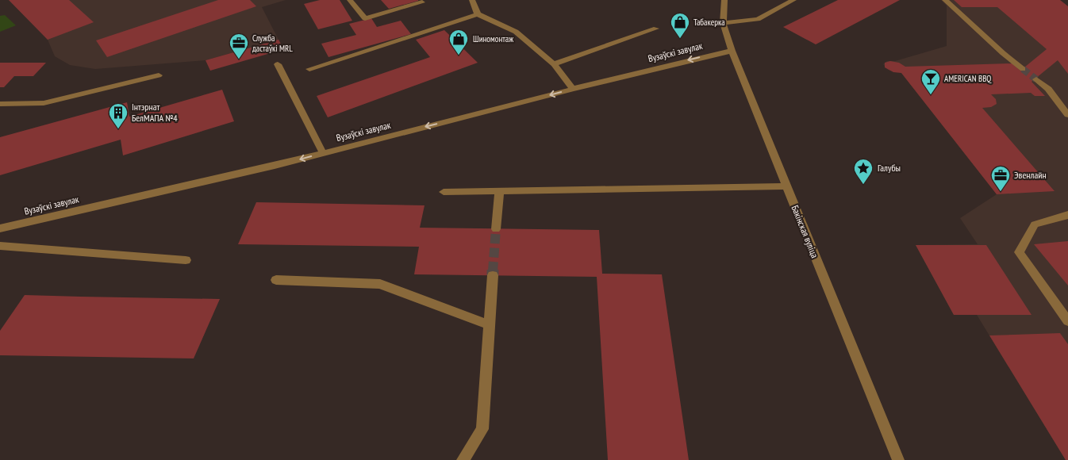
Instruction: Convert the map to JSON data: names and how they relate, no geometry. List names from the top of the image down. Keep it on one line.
{"streets":{"street":["Вузаўскі завулак","Бакінская вуліца"]},"crossings":[["Вузаўскі завулак","Бакінская вуліца"]],"places":{"shop":["Табакерка","Шиномонтаж"],"office":["Служба дастаўкі MRL","Эвенлайн"],"bar":["AMERICAN BBQ"],"building":["Інтэрнат БелМАПА №4"],"place":["Галубы"]}}
